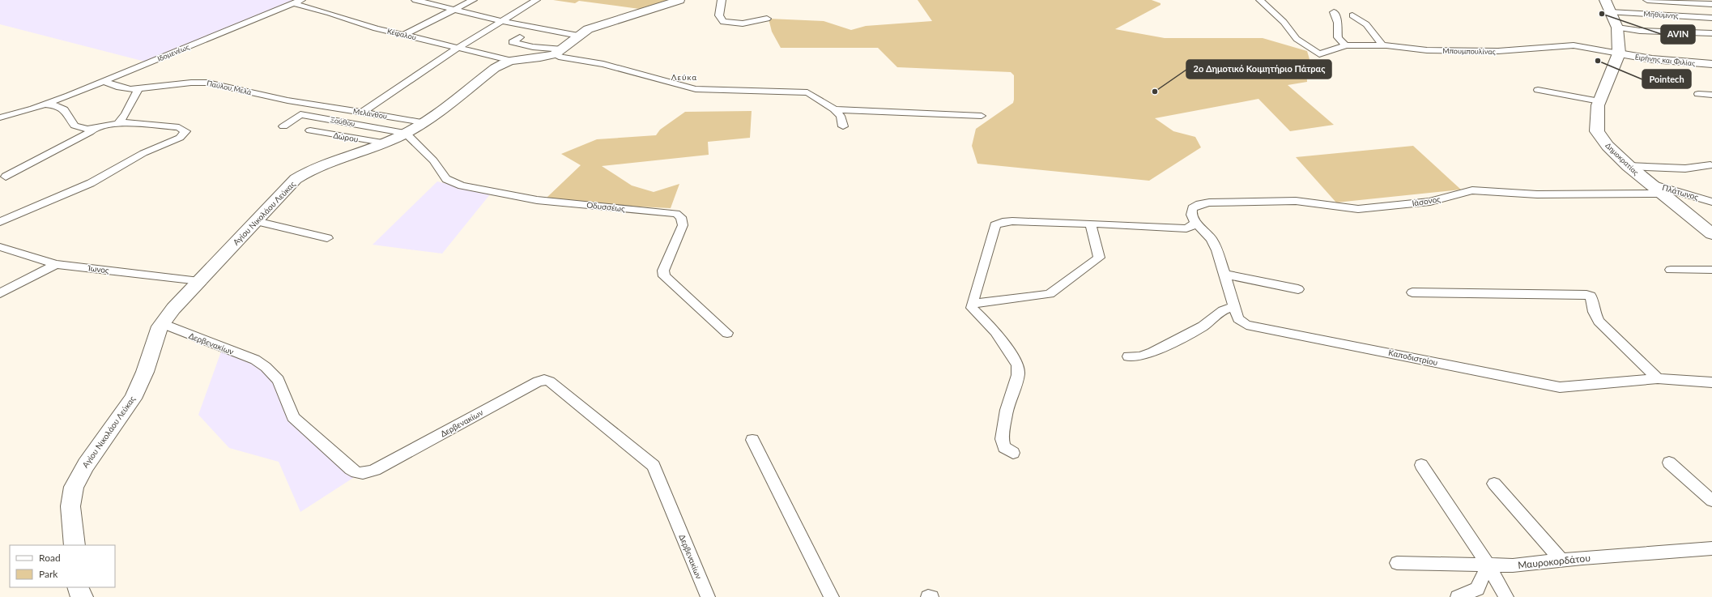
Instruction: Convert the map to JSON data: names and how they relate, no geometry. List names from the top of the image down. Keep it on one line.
{"streets":{"main road":["Ειρήνης και Φιλίας","Δημοκρατίας","Αγίου Νικολάου Λεύκας"],"street":["Μηθύμνης","Κέφαλου","Μπουμπουλίνας","Ιδομενέως","Παύλου Μελά","Μελάνθου","Ξούθου","Δώρου","Πλάτωνος","Ιάσονος","Οδυσσέως","Ίωνος","Δερβενακίων","Καποδιστρίου","Μαυροκορδάτου"]},"crossings":[["Μηθύμνης","Δημοκρατίας"],["Κέφαλου","Ιδομενέως"],["Κέφαλου","Αγίου Νικολάου Λεύκας"],["Μπουμπουλίνας","Ειρήνης και Φιλίας"],["Μπουμπουλίνας","Δημοκρατίας"],["Ιδομενέως","Παύλου Μελά"],["Ειρήνης και Φιλίας","Δημοκρατίας"],["Παύλου Μελά","Μελάνθου"],["Μελάνθου","Αγίου Νικολάου Λεύκας"],["Ξούθου","Οδυσσέως"],["Ξούθου","Αγίου Νικολάου Λεύκας"],["Δώρου","Αγίου Νικολάου Λεύκας"],["Δημοκρατίας","Πλάτωνος"],["Δημοκρατίας","Ιάσονος"],["Ιάσονος","Καποδιστρίου"],["Οδυσσέως","Αγίου Νικολάου Λεύκας"],["Αγίου Νικολάου Λεύκας","Ίωνος"],["Αγίου Νικολάου Λεύκας","Δερβενακίων"]],"districts":["Λεύκα"],"places":["AVIN","Pointech","2o Δημοτικό Κοιμητήριο Πάτρας"],"legend":["Road","Park"]}
